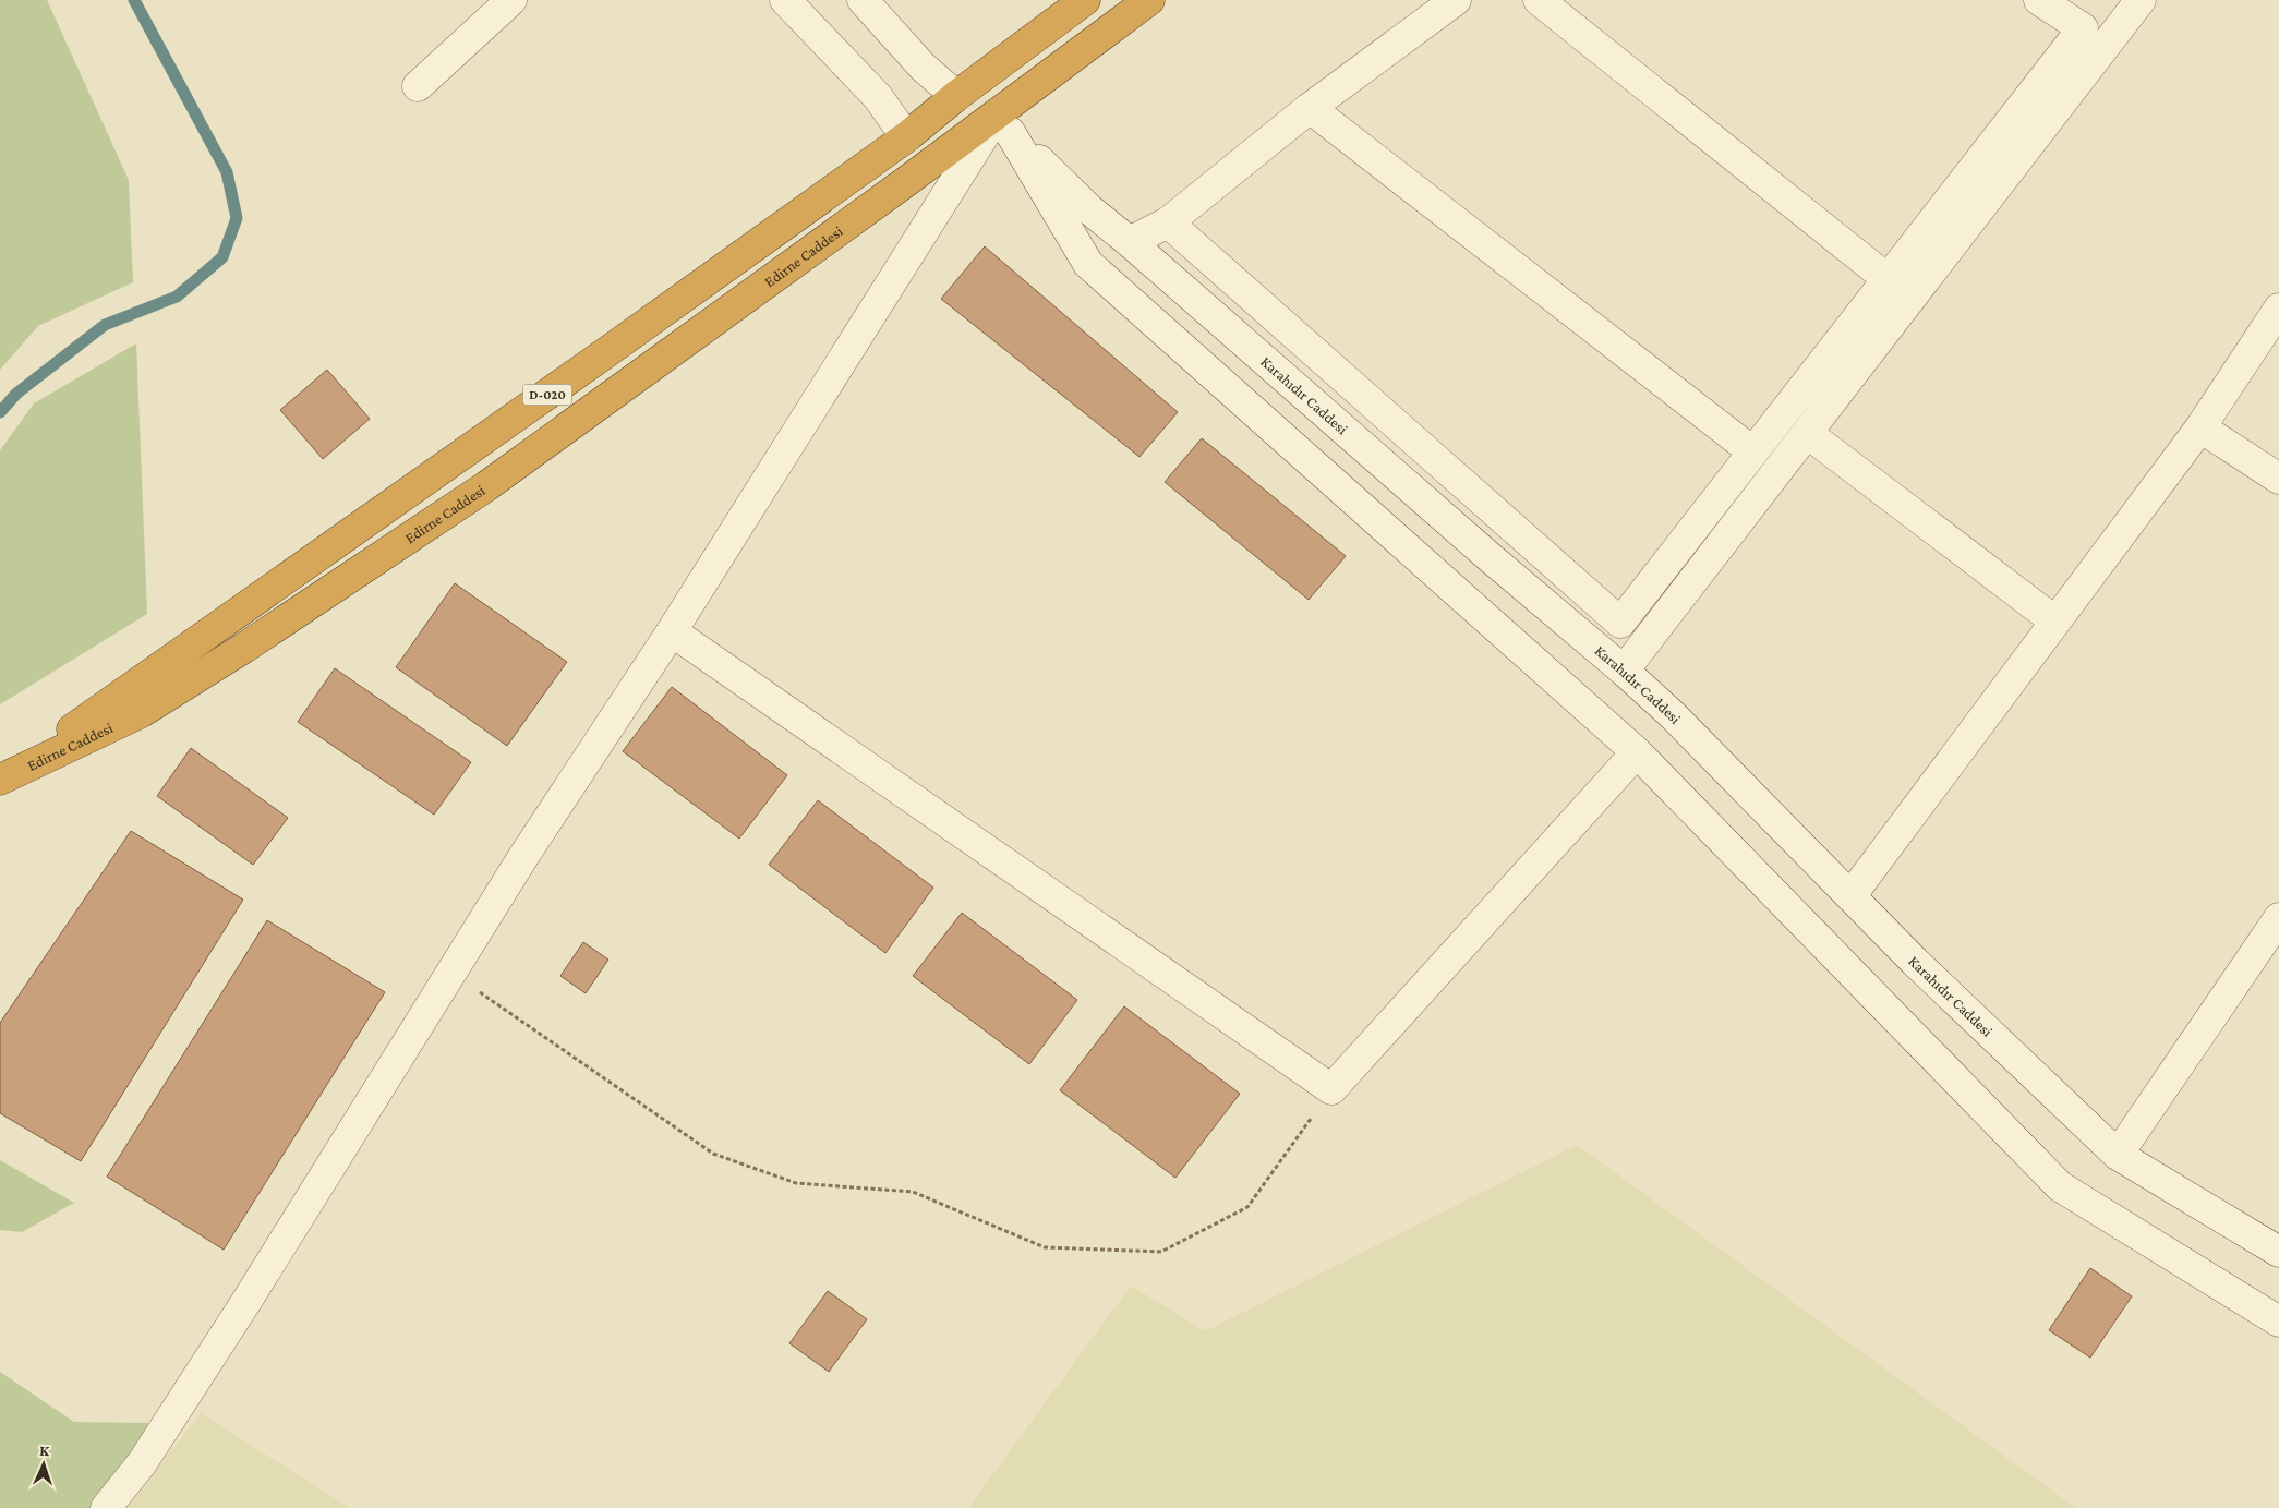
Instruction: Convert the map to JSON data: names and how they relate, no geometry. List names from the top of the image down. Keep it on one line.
{"streets":{"highway":["Edirne Caddesi","D-020"],"street":["Karahıdır Caddesi"]},"crossings":[["Edirne Caddesi","Karahıdır Caddesi"]],"north":"top"}
